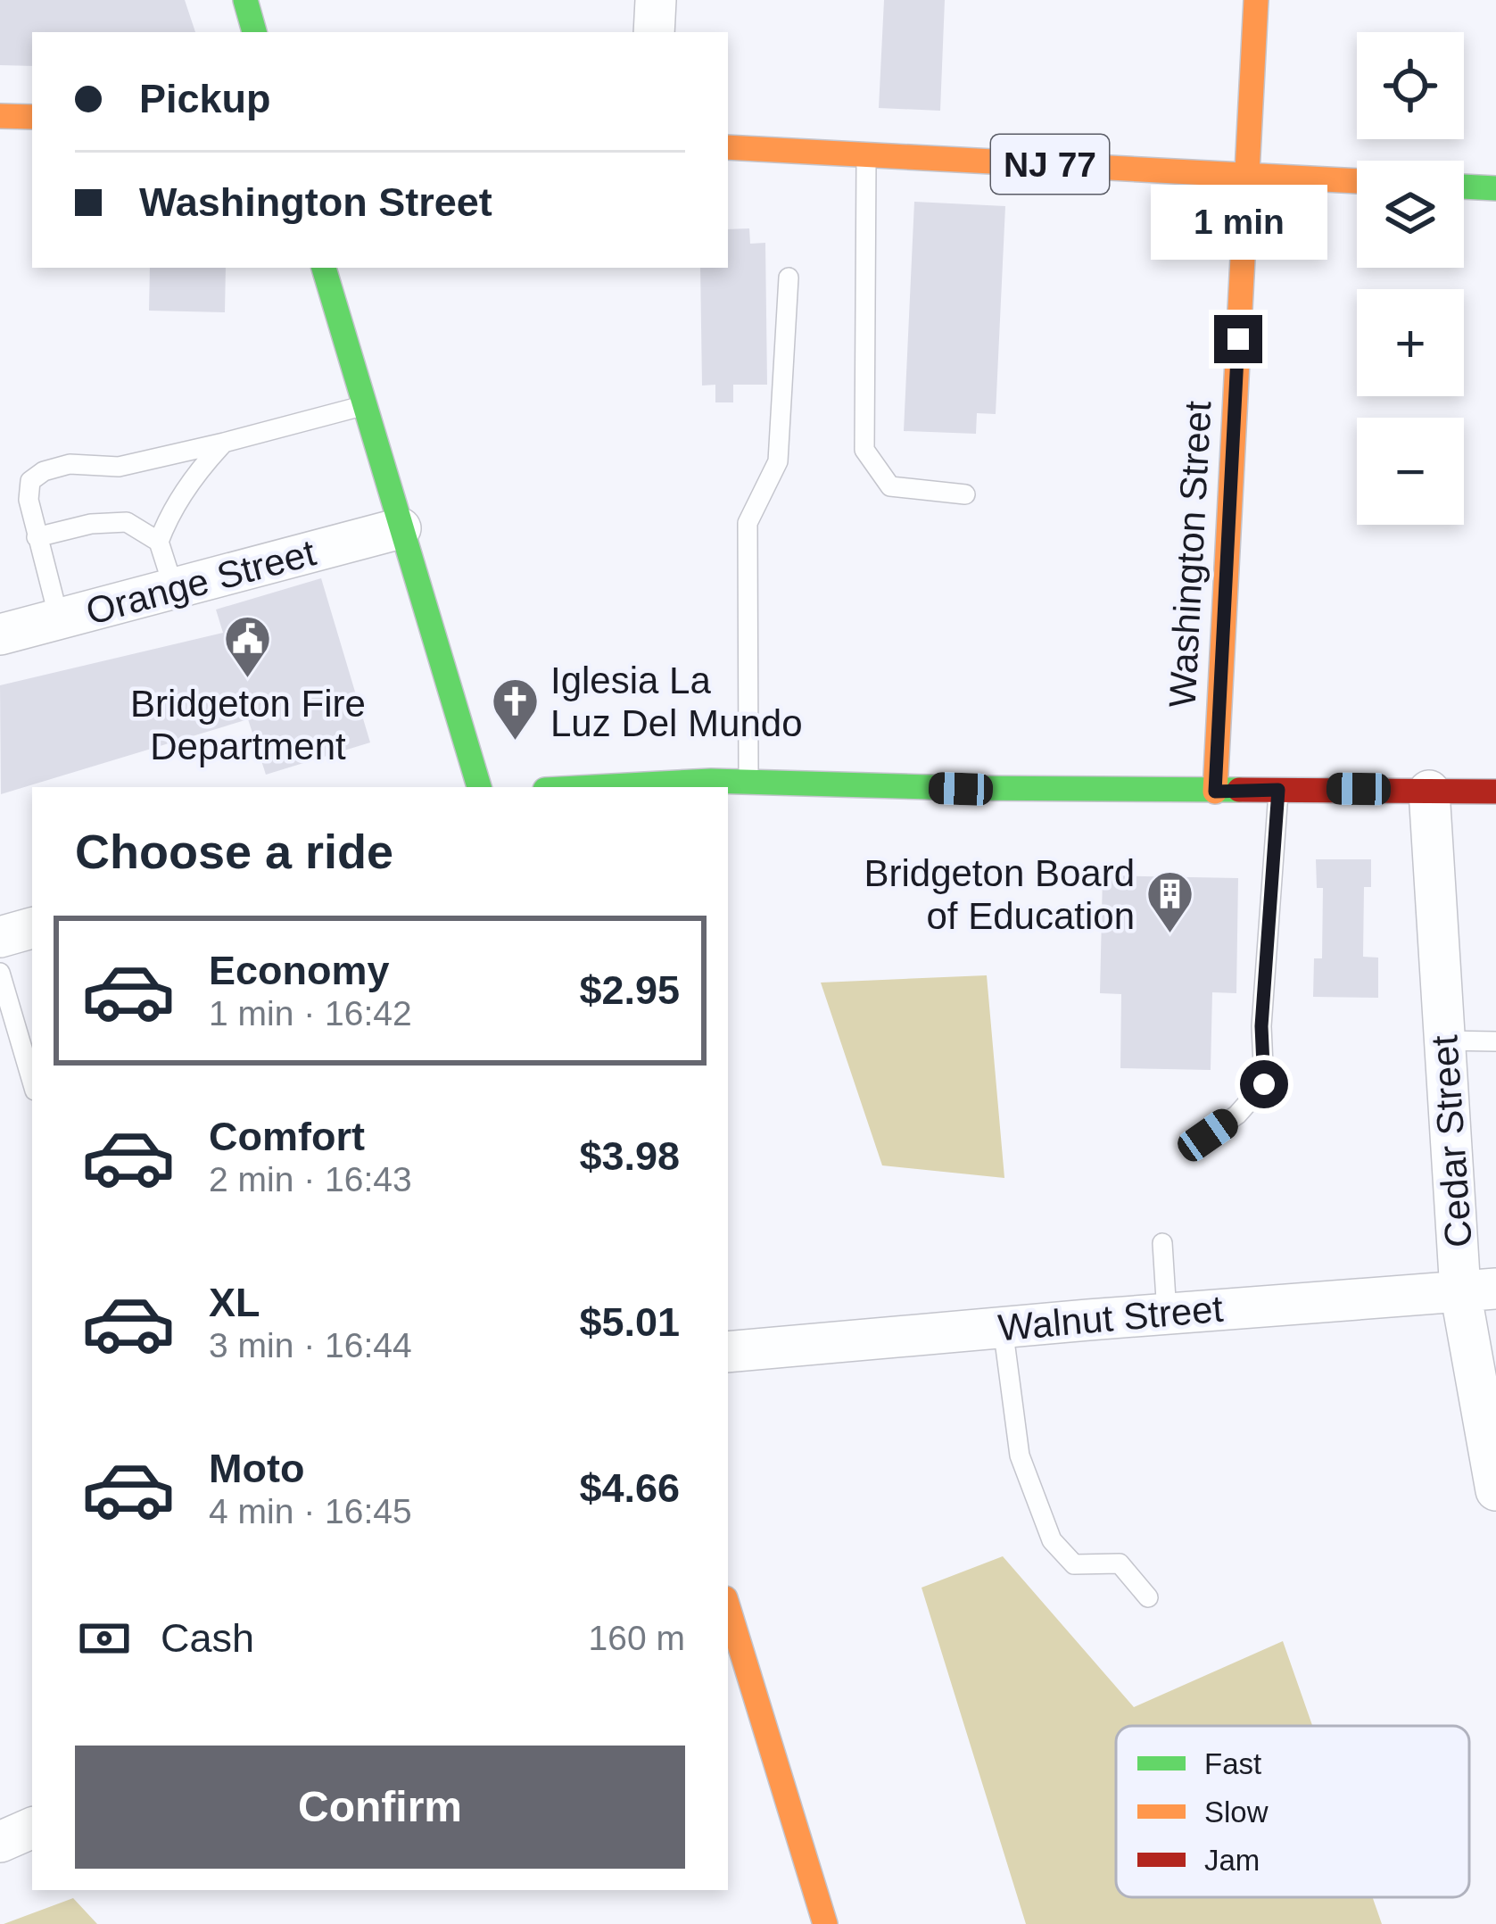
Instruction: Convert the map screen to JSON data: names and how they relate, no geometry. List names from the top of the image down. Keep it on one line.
{"streets":{"street":["NJ 77","Washington Street","Orange Street","Cedar Street","Walnut Street"]},"crossings":[["NJ 77","Washington Street"],["Cedar Street","Walnut Street"]],"places":{"public building":["Bridgeton Fire Department"],"church":["Iglesia La Luz Del Mundo"],"building":["Bridgeton Board of Education"]},"legend":["Fast","Slow","Jam"],"page":{"map_buttons":["+","−"],"banner":["Pickup","Washington Street"],"bubble":"1 min","heading":"Choose a ride","list":[{"name":"Economy","note":"1 min · 16:42","value":"$2.95"},{"name":"Comfort","note":"2 min · 16:43","value":"$3.98"},{"name":"XL","note":"3 min · 16:44","value":"$5.01"},{"name":"Moto","note":"4 min · 16:45","value":"$4.66"}],"pay":["Cash","160 m"],"buttons":"Confirm"}}
